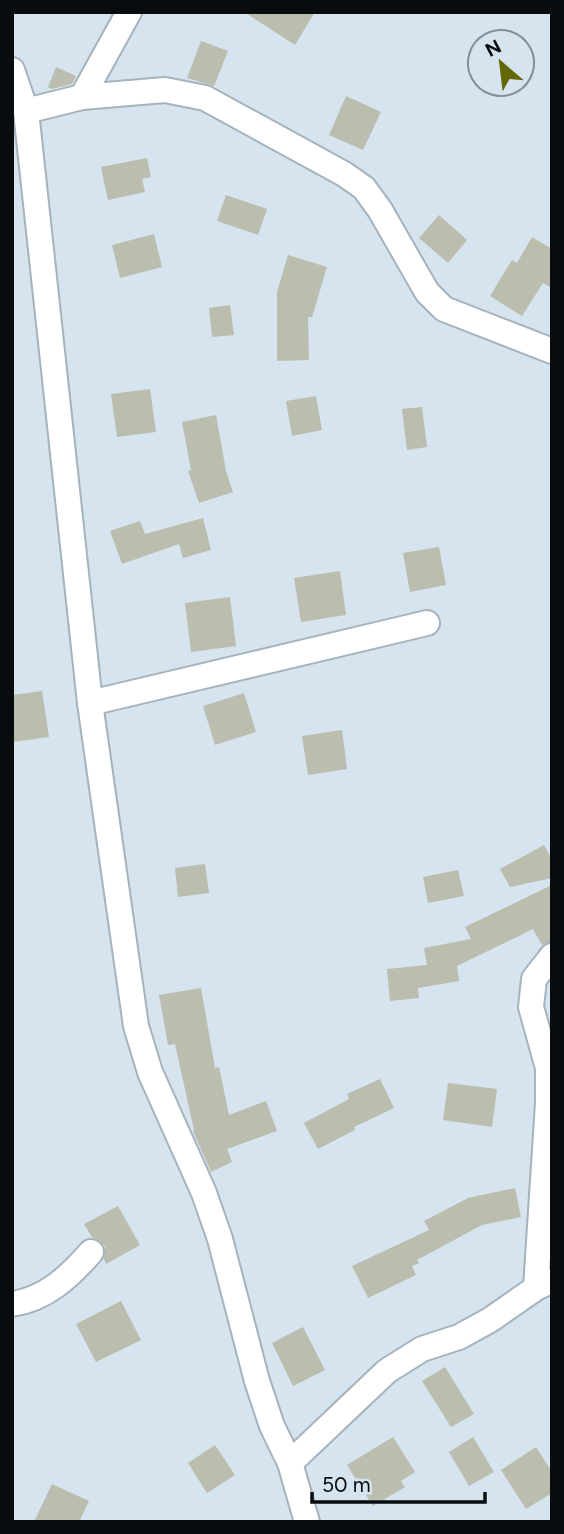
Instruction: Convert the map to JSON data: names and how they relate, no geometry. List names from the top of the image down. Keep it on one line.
{"scale_bar":"50 m","north":"top left"}
